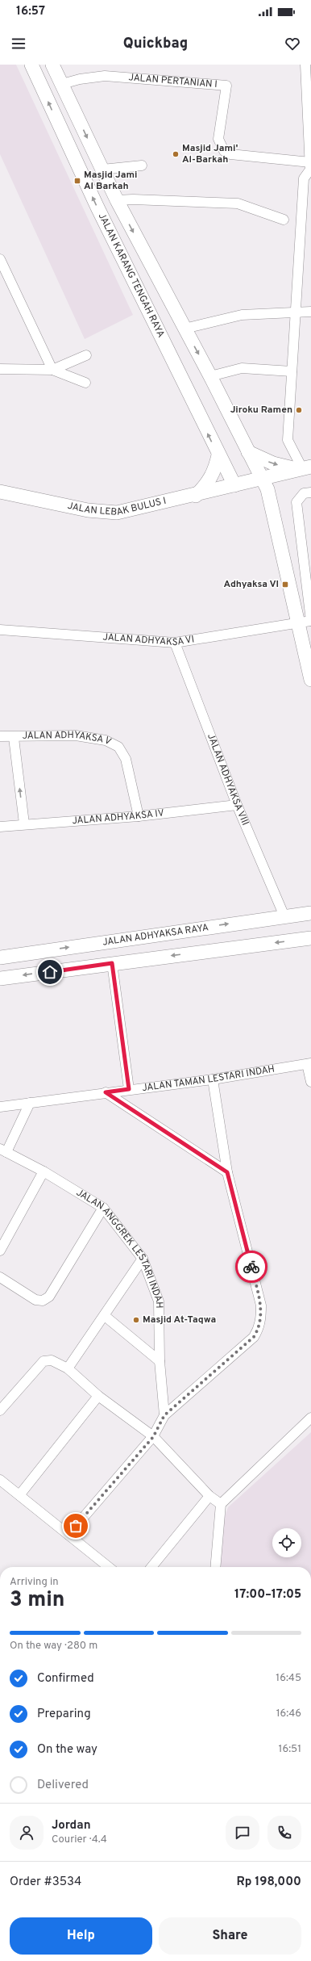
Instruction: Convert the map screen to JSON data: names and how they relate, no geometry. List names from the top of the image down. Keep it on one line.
{"streets":{"main road":["JALAN KARANG TENGAH RAYA","JALAN LEBAK BULUS I","JALAN ADHYAKSA RAYA"],"street":["JALAN PERTANIAN I","JALAN ADHYAKSA VI","JALAN ADHYAKSA V","JALAN ADHYAKSA VIII","JALAN ADHYAKSA IV","JALAN TAMAN LESTARI INDAH","JALAN ANGGREK LESTARI INDAH"]},"crossings":[["JALAN KARANG TENGAH RAYA","JALAN LEBAK BULUS I"],["JALAN ADHYAKSA VI","JALAN ADHYAKSA VIII"],["JALAN ADHYAKSA V","JALAN ADHYAKSA IV"],["JALAN ADHYAKSA VIII","JALAN ADHYAKSA IV"],["JALAN ADHYAKSA VIII","JALAN ADHYAKSA RAYA"]],"places":{"other":["Masjid Jami' Al-Barkah","Jiroku Ramen","Masjid At-Taqwa"],"transit":["Masjid Jami Al Barkah","Adhyaksa VI"]},"page":{"status":"16:57","header":"Quickbag","heading":["3 min","Arriving in","17:00–17:05"],"panel":["Jordan","Courier · 4.4","Order #3534","Rp 198,000"],"bar":"On the way · 280 m","list":[["Confirmed","16:45"],["Preparing","16:46"],["On the way","16:51"],"Delivered"],"buttons":["Help","Share"]}}
